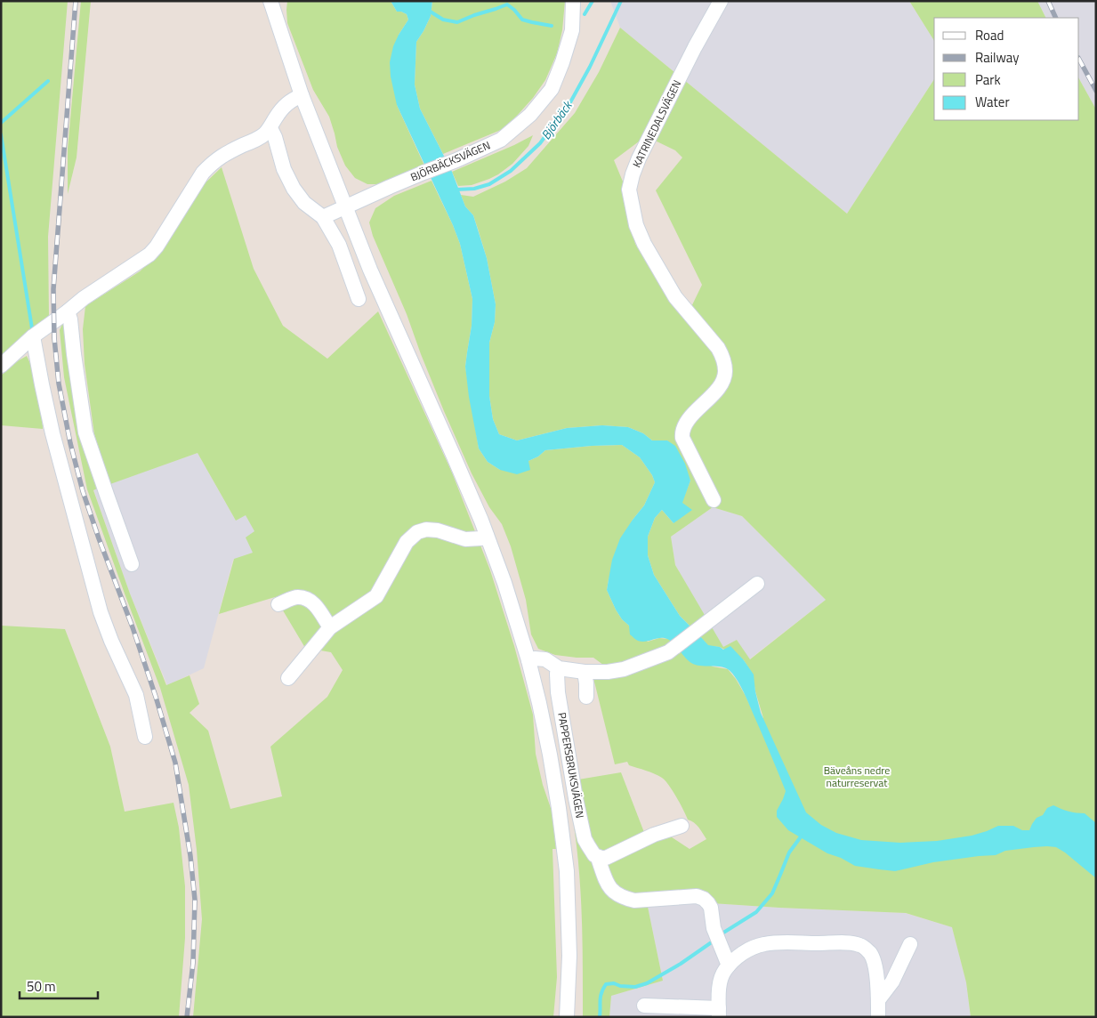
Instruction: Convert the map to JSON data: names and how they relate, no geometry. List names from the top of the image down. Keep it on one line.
{"streets":{"street":["KATRINEDALSVÄGEN","BJÖRBÄCKSVÄGEN","PAPPERSBRUKSVÄGEN"]},"water":["Björbäck"],"parks":["Bäveåns nedre naturreservat"],"legend":["Road","Railway","Park","Water"],"scale_bar":"50 m"}
